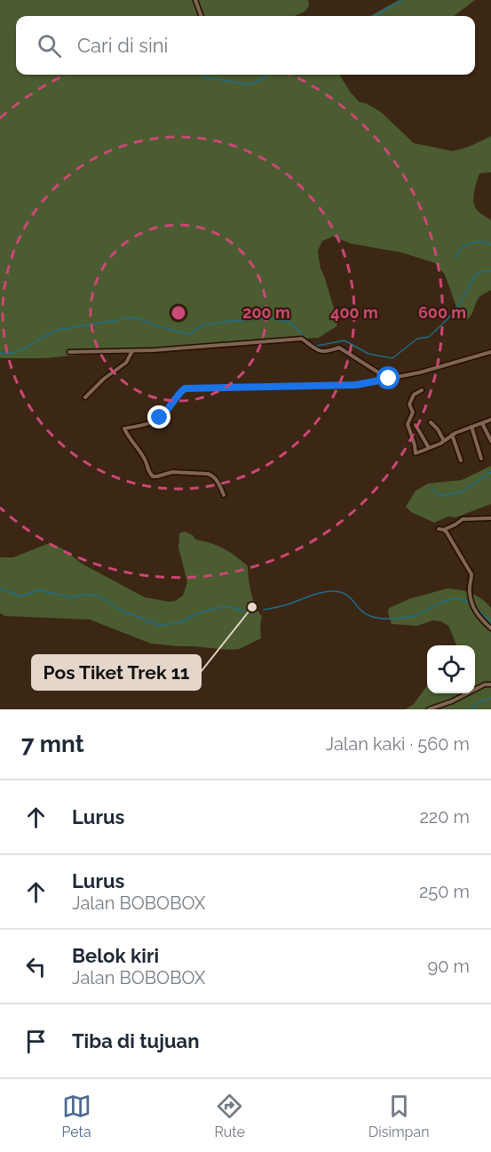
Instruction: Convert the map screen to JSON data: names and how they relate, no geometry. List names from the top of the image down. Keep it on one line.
{"places":["Pos Tiket Trek 11"],"page":{"search":"Cari di sini","heading":["7 mnt","Jalan kaki · 560 m"],"list":[["Lurus","220 m"],["Lurus","Jalan BOBOBOX","250 m"],["Belok kiri","Jalan BOBOBOX","90 m"],"Tiba di tujuan"],"nav":["Peta","Rute","Disimpan"]},"rings":["200 m","400 m","600 m"]}
